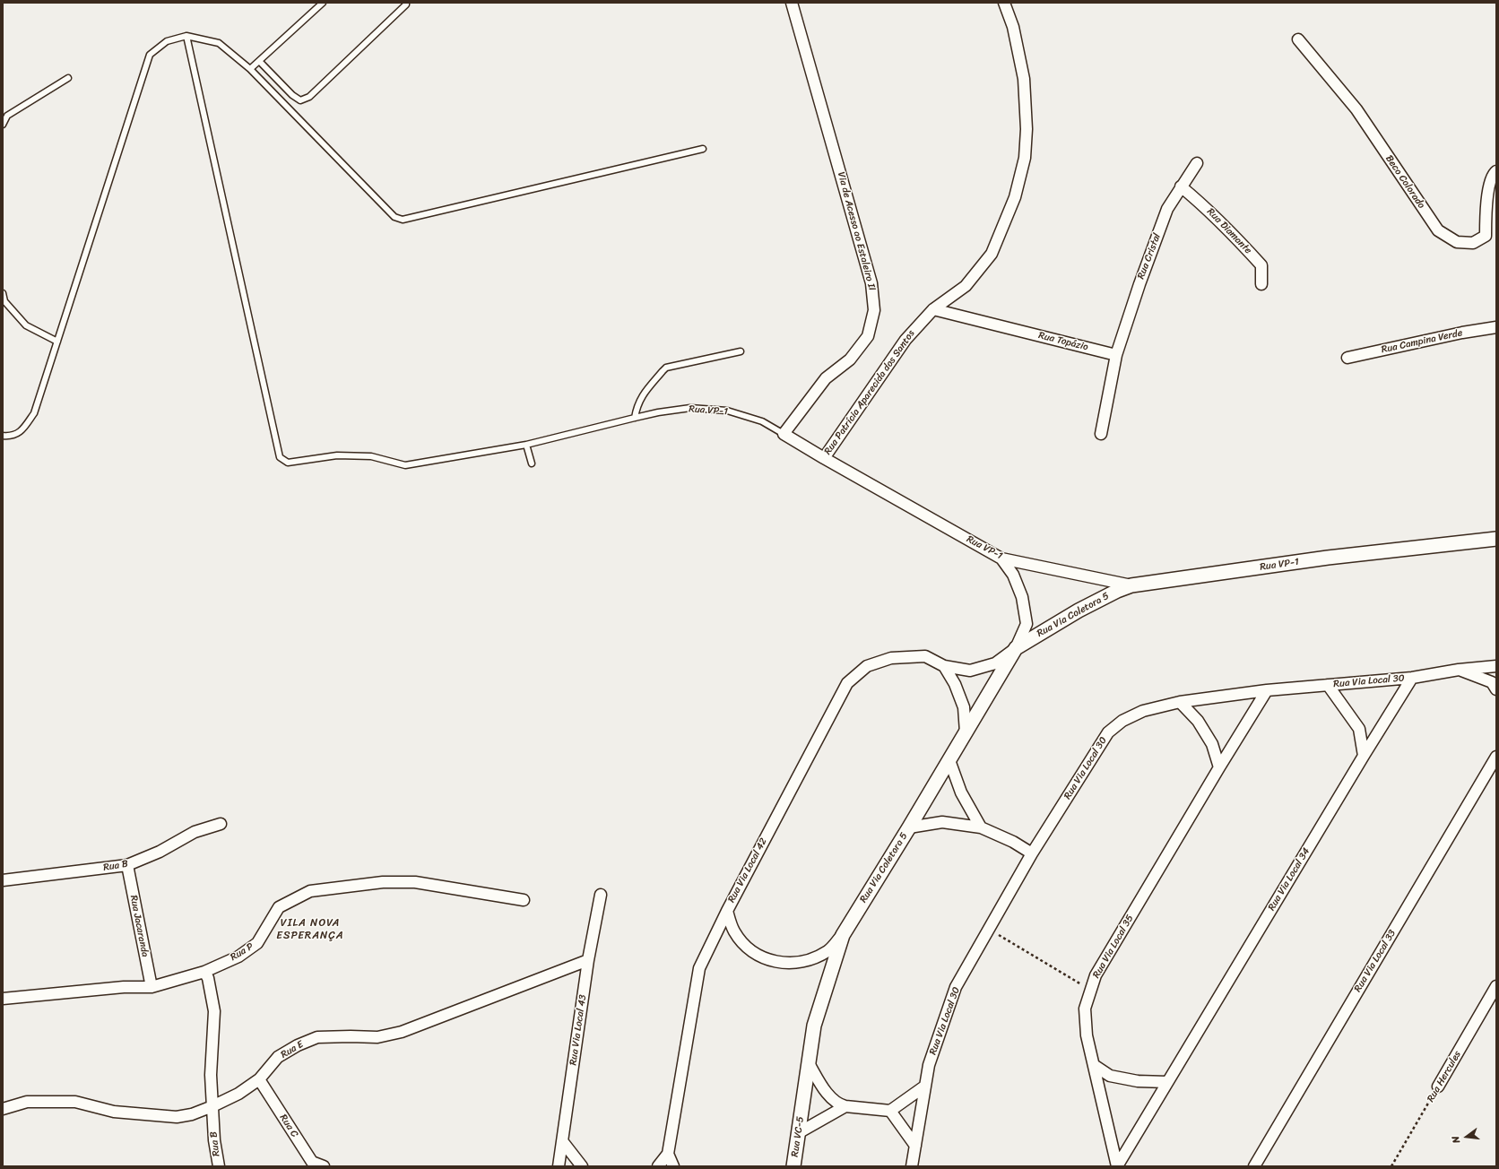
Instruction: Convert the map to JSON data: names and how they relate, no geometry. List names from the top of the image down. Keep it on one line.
{"streets":{"street":["Beco Colorado","Via de Acesso ao Estaleiro II","Rua Diamante","Rua Cristal","Rua Topázio","Rua Campina Verde","Rua Patrícia Aparecida dos Santos","Rua VP-1","Rua Via Coletora 5","Rua Via Local 30","Rua B","Rua Via Local 42","Rua Via Local 34","Rua Jacaranda","Rua Via Local 35","Rua P","Rua Via Local 33","Rua Via Local 43","Rua E","Rua Hercules","Rua C","Rua VC-5"]},"crossings":[["Via de Acesso ao Estaleiro II","Rua VP-1"],["Rua Diamante","Rua Cristal"],["Rua Cristal","Rua Topázio"],["Rua Topázio","Rua Patrícia Aparecida dos Santos"],["Rua Patrícia Aparecida dos Santos","Rua VP-1"],["Rua VP-1","Rua Via Coletora 5"],["Rua Via Coletora 5","Rua VC-5"],["Rua Via Local 30","Rua Via Local 34"],["Rua Via Local 30","Rua Via Local 35"],["Rua B","Rua Jacaranda"],["Rua B","Rua P"],["Rua B","Rua E"],["Rua Via Local 34","Rua Via Local 35"],["Rua Jacaranda","Rua P"],["Rua Via Local 43","Rua E"],["Rua E","Rua C"]],"districts":["VILA NOVA ESPERANÇA"],"north":"left"}
